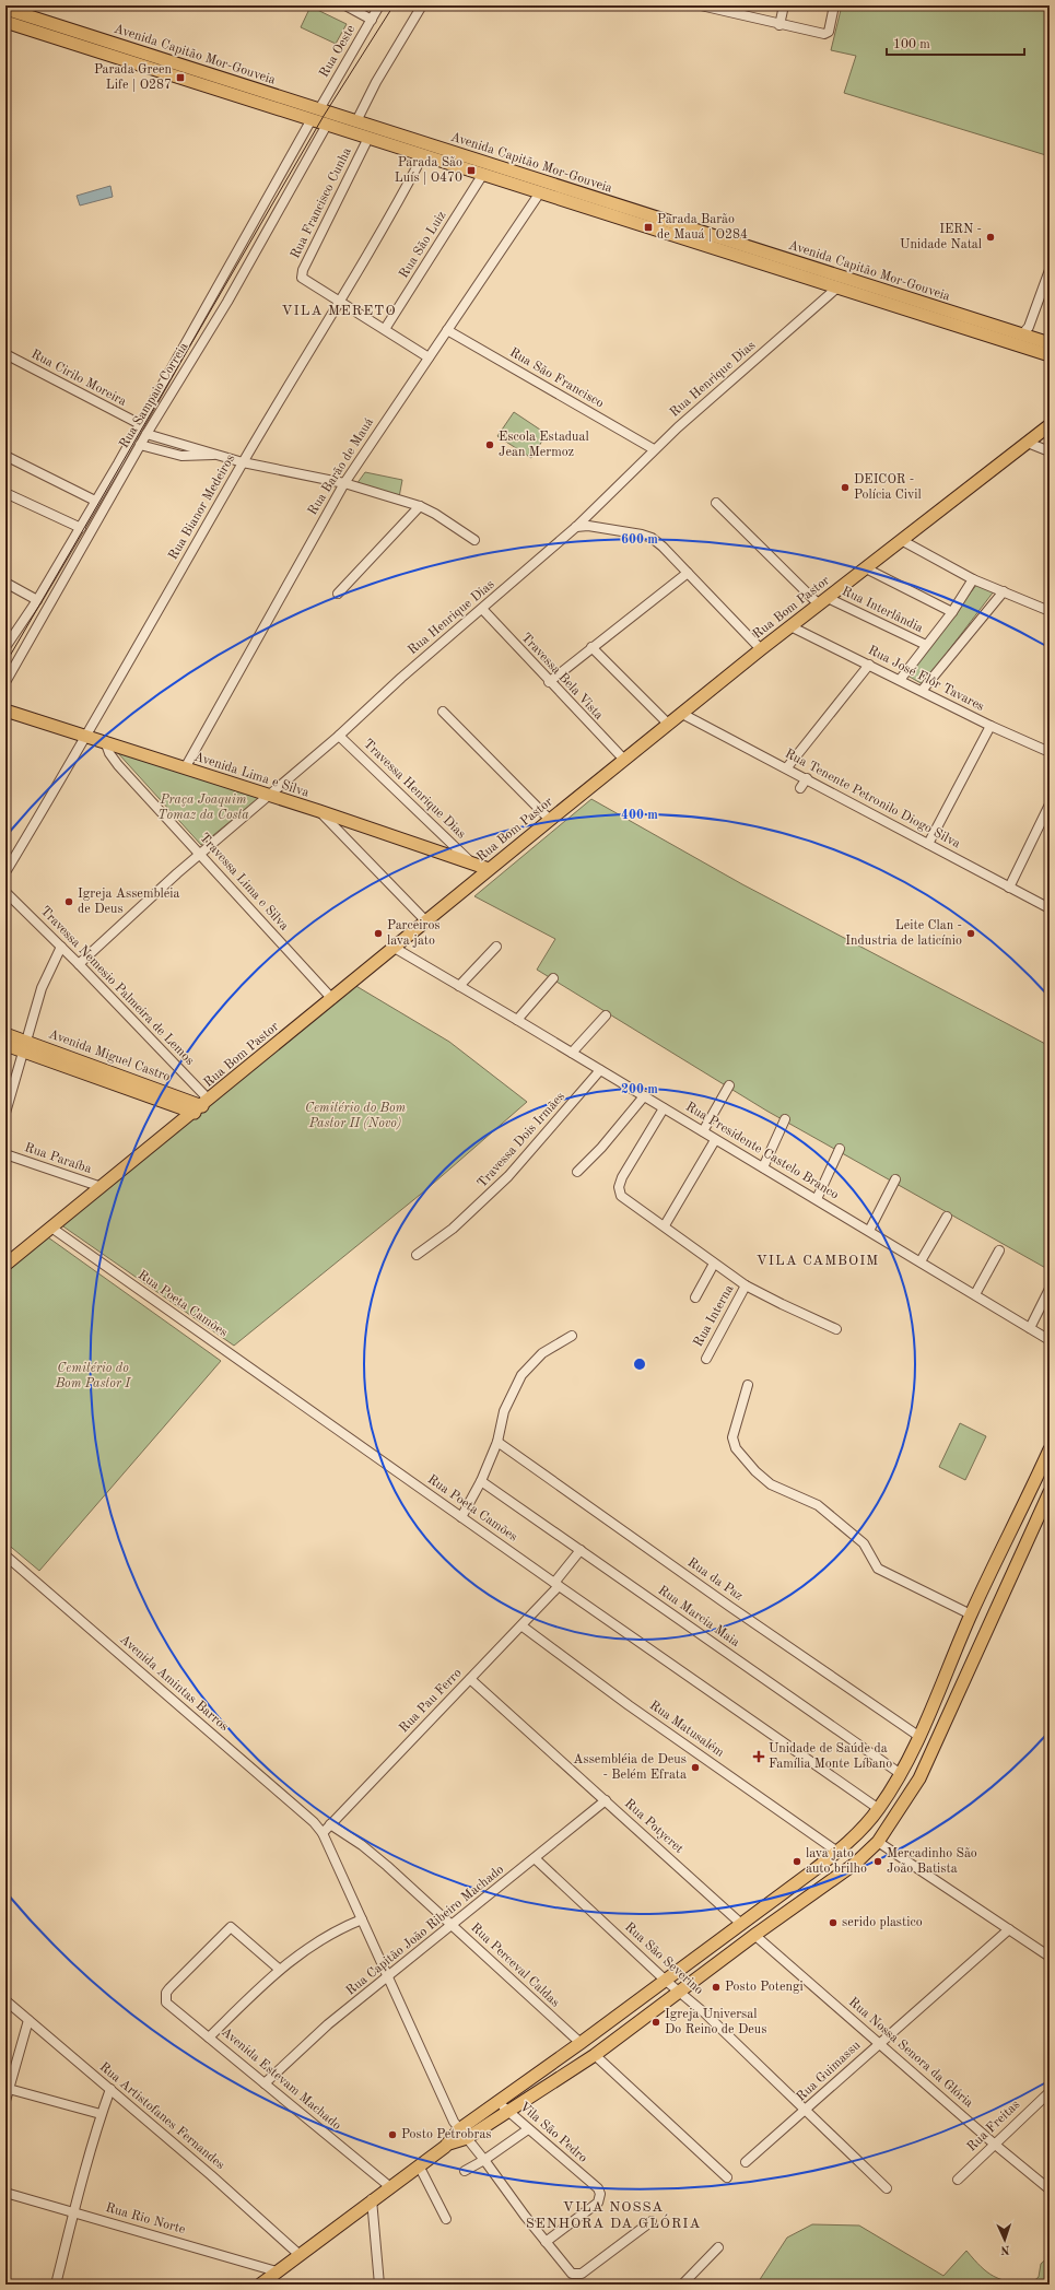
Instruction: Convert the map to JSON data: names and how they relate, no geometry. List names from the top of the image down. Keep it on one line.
{"streets":{"main road":["Avenida Capitão Mor-Gouveia","Rua Bom Pastor","Avenida Lima e Silva","Avenida Miguel Castro"],"street":["Rua Oeste","Rua Francisco Cunha","Rua São Luiz","Rua Cirilo Moreira","Rua São Francisco","Rua Henrique Dias","Rua Sampaio Correia","Rua Barão de Mauá","Rua Bianor Medeiros","Rua Interlândia","Travessa Bela Vista","Rua José Flôr Tavares","Travessa Henrique Dias","Rua Tenente Petronilo Diogo Silva","Travessa Lima e Silva","Travessa Nemesio Palmeira de Lemos","Travessa Dois Irmães","Rua Presidente Castelo Branco","Rua Paraíba","Rua Poeta Camões","Rua Interna","Rua da Paz","Rua Marcia Maia","Avenida Amintas Barros","Rua Pau Ferro","Rua Matusalém","Rua Potycret","Rua Capitão João Ribeiro Machado","Rua São Severino","Rua Perceval Caldas","Rua Nossa Senora da Glória","Rua Guimassu","Avenida Estevam Machado","Rua Artistofanes Fernandes","Rua Freitas","Vila São Pedro","Rua Rio Norte"]},"crossings":[["Rua Oeste","Avenida Capitão Mor-Gouveia"],["Avenida Capitão Mor-Gouveia","Rua Francisco Cunha"],["Avenida Capitão Mor-Gouveia","Rua São Luiz"],["Avenida Capitão Mor-Gouveia","Rua Henrique Dias"],["Avenida Capitão Mor-Gouveia","Rua Sampaio Correia"],["Avenida Capitão Mor-Gouveia","Rua Barão de Mauá"],["Avenida Capitão Mor-Gouveia","Rua Bianor Medeiros"],["Rua Francisco Cunha","Rua Bianor Medeiros"],["Rua Cirilo Moreira","Rua Sampaio Correia"],["Rua São Francisco","Rua Henrique Dias"],["Rua São Francisco","Rua Barão de Mauá"],["Rua Henrique Dias","Travessa Bela Vista"],["Rua Henrique Dias","Avenida Lima e Silva"],["Rua Henrique Dias","Travessa Henrique Dias"],["Rua Henrique Dias","Travessa Lima e Silva"],["Rua Henrique Dias","Travessa Nemesio Palmeira de Lemos"],["Rua Barão de Mauá","Avenida Lima e Silva"],["Rua Bianor Medeiros","Avenida Lima e Silva"],["Rua Bom Pastor","Rua Interlândia"],["Rua Bom Pastor","Travessa Bela Vista"],["Rua Bom Pastor","Rua José Flôr Tavares"],["Rua Bom Pastor","Avenida Lima e Silva"],["Rua Bom Pastor","Rua Tenente Petronilo Diogo Silva"],["Rua Bom Pastor","Travessa Lima e Silva"],["Rua Bom Pastor","Travessa Nemesio Palmeira de Lemos"],["Rua Bom Pastor","Avenida Miguel Castro"],["Rua Bom Pastor","Rua Presidente Castelo Branco"],["Rua Bom Pastor","Rua Paraíba"],["Rua Bom Pastor","Rua Poeta Camões"],["Avenida Lima e Silva","Travessa Henrique Dias"],["Avenida Lima e Silva","Travessa Lima e Silva"],["Travessa Nemesio Palmeira de Lemos","Avenida Miguel Castro"],["Travessa Dois Irmães","Rua Presidente Castelo Branco"],["Rua Poeta Camões","Rua Pau Ferro"],["Rua Marcia Maia","Rua Pau Ferro"],["Avenida Amintas Barros","Rua Pau Ferro"],["Rua Pau Ferro","Rua Matusalém"],["Rua Pau Ferro","Rua Potycret"],["Rua Pau Ferro","Rua Perceval Caldas"],["Rua Potycret","Rua Capitão João Ribeiro Machado"],["Rua Capitão João Ribeiro Machado","Rua São Severino"],["Rua Capitão João Ribeiro Machado","Rua Perceval Caldas"],["Rua Capitão João Ribeiro Machado","Avenida Estevam Machado"],["Rua São Severino","Rua Guimassu"],["Rua Nossa Senora da Glória","Rua Guimassu"],["Rua Nossa Senora da Glória","Rua Freitas"]],"districts":["VILA MERETO","VILA CAMBOIM","VILA NOSSA SENHORA DA GLÓRIA"],"parks":["Praça Joaquim Tomaz da Costa","Cemitério do Bom Pastor II (Novo)","Cemitério do Bom Pastor I"],"places":{"transit":["Parada Green Life | O287","Parada São Luís | O470","Parada Barão de Mauá | O284"],"other":["IERN - Unidade Natal","Escola Estadual Jean Mermoz","DEICOR - Polícia Civil","Igreja Assembleia de Deus","Parceiros lava jato","Leite Clan - Industria de laticínio","Assembléia de Deus - Belém Efrata","lava jato auto brilho","Mercadinho São João Batista","serido plastico","Posto Potengi","Igreja Universal Do Reino de Deus","Posto Petrobras"],"health":["Unidade de Saúde da Família Monte Líbano"]},"scale_bar":"100 m","north":"bottom","rings":["600 m","400 m","200 m"]}
